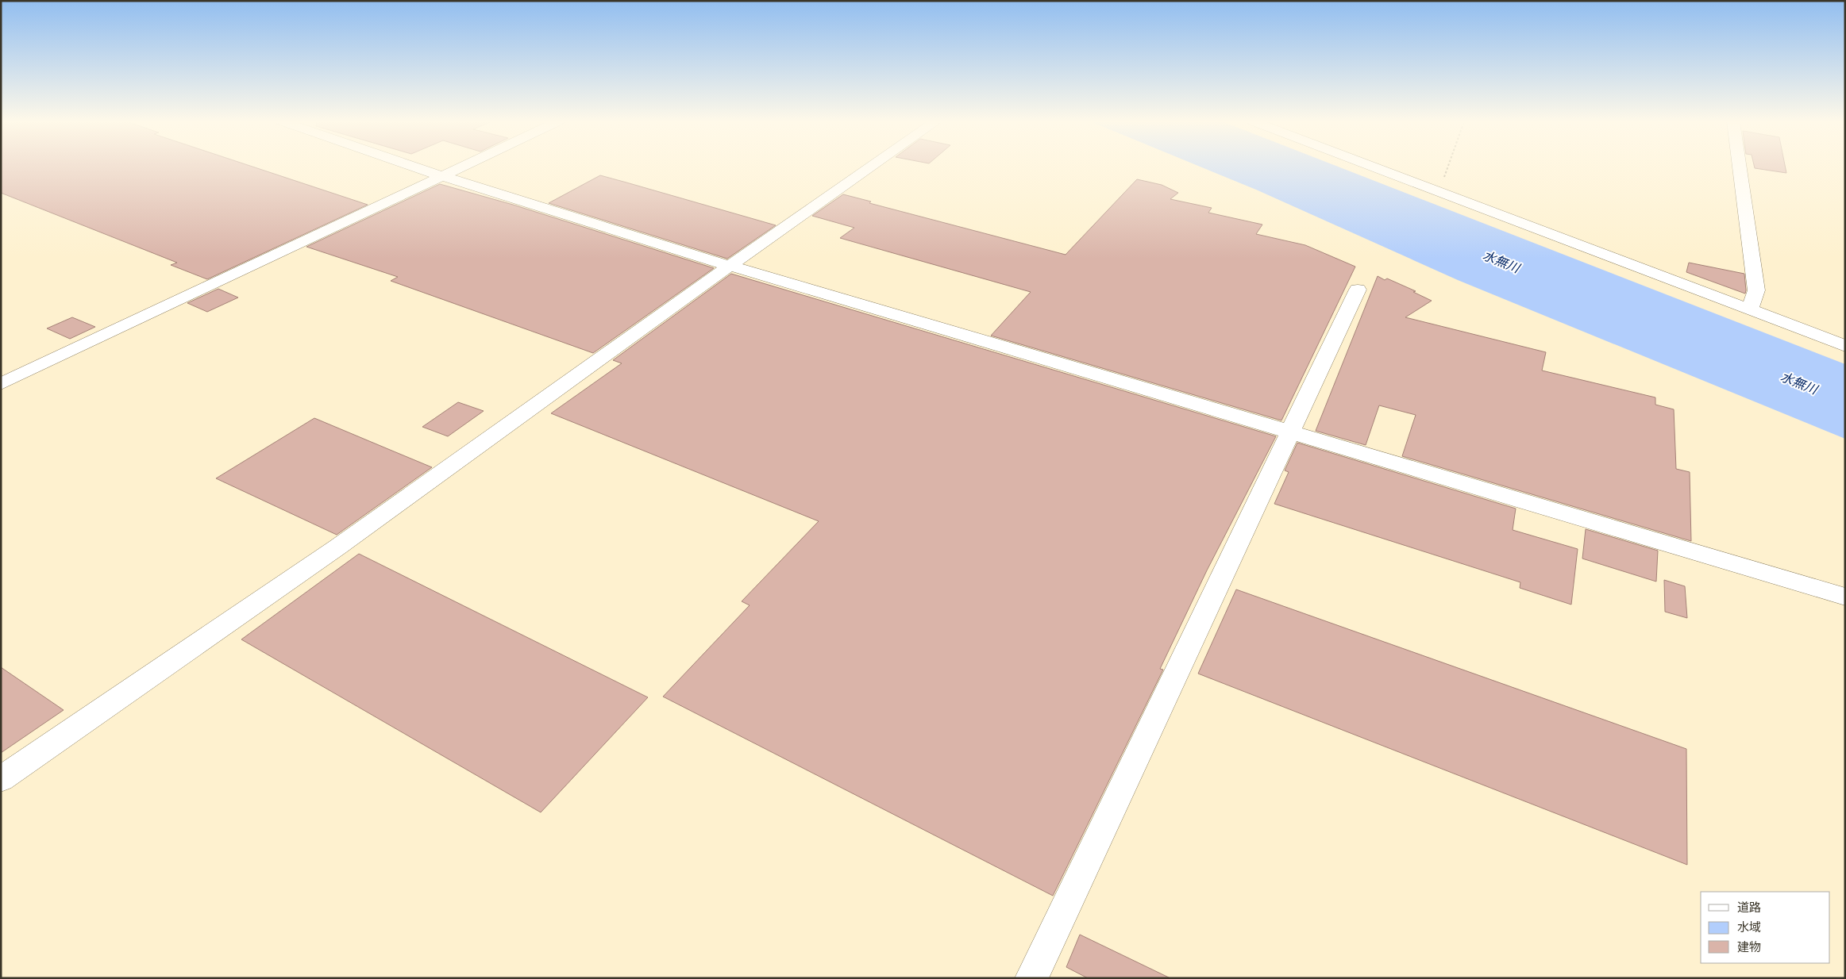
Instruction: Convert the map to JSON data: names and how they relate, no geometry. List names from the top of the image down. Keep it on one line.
{"water":["水無川"],"legend":["道路","水域","建物"]}
